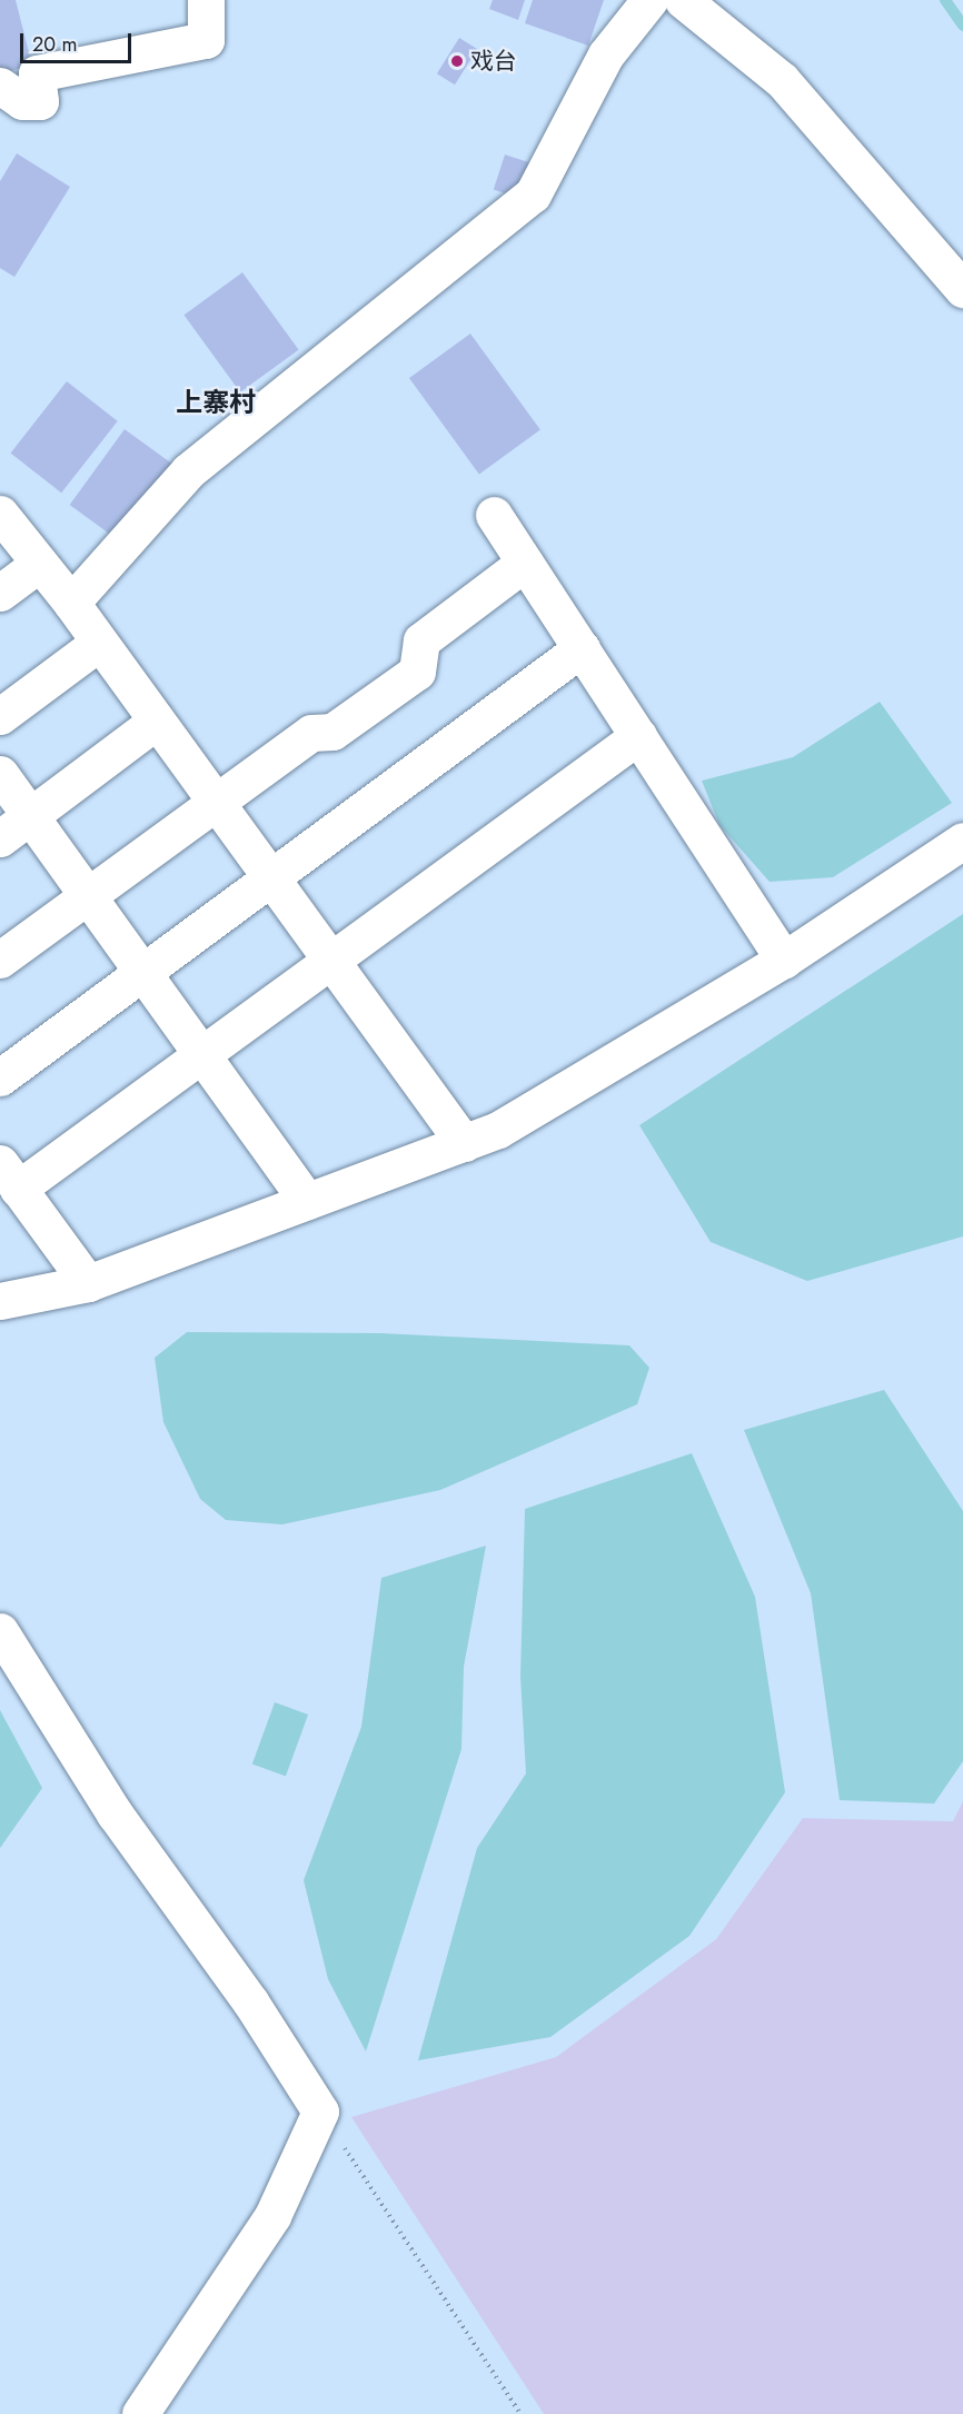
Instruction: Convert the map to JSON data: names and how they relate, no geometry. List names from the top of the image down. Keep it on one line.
{"districts":["上寨村"],"places":["戏台"],"scale_bar":"20 m"}
